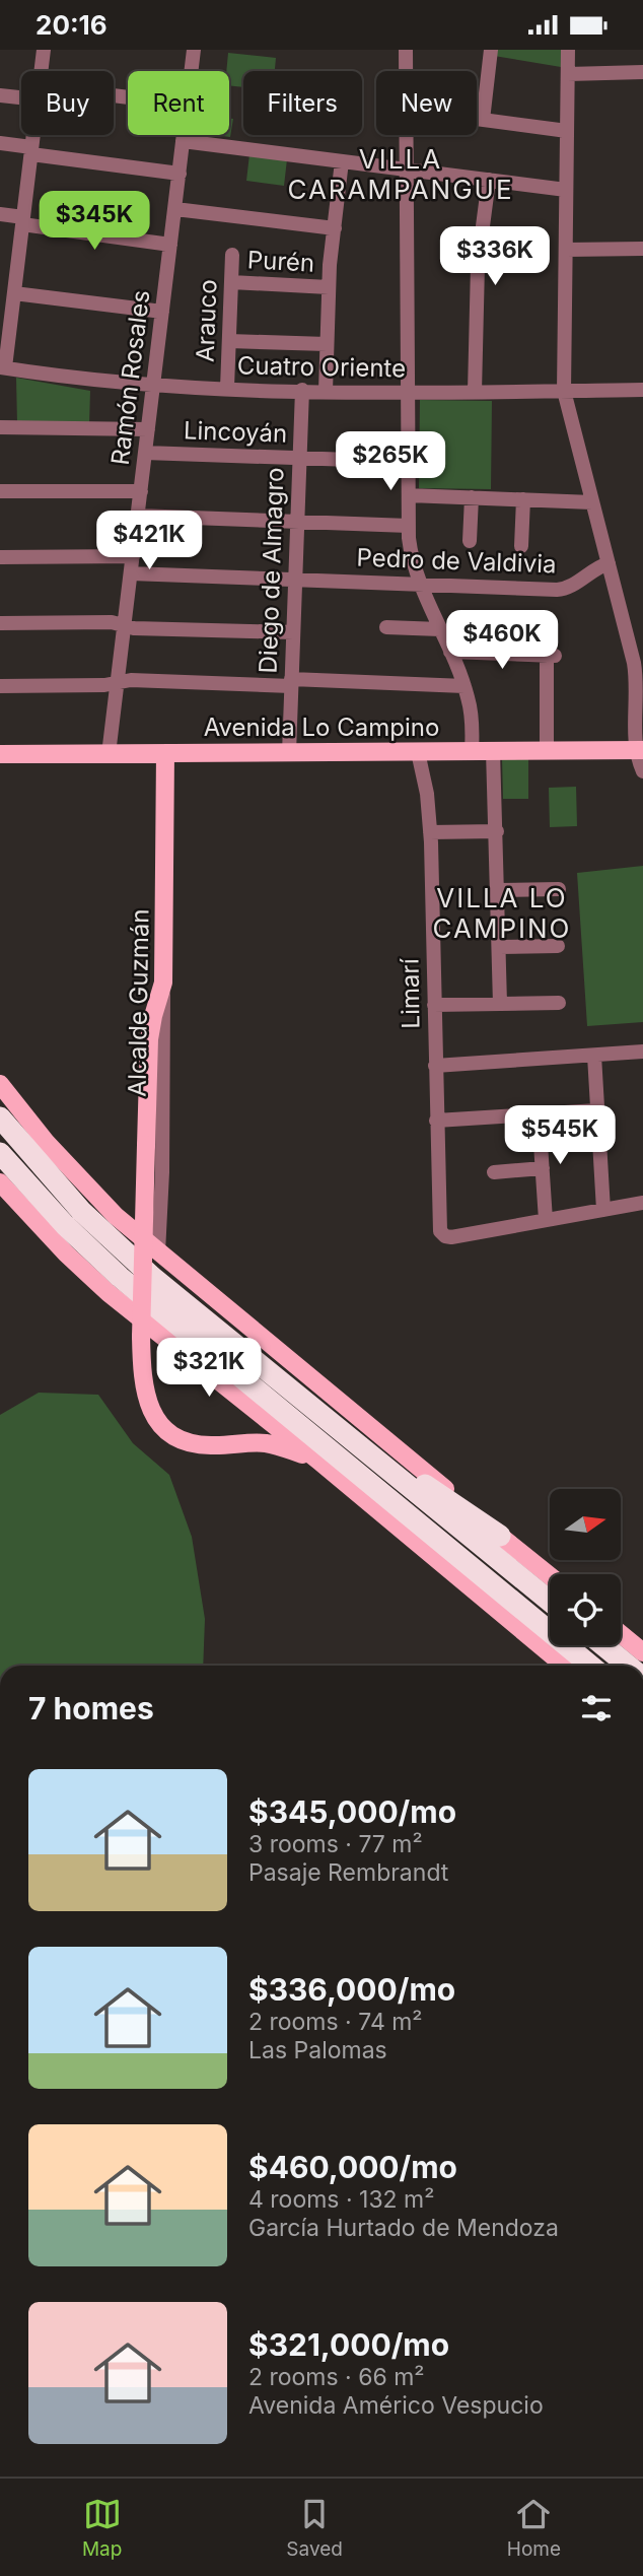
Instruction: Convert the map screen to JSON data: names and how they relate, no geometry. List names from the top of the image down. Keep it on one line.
{"streets":{"main road":["Avenida Lo Campino","Alcalde Guzmán"],"street":["Purén","Arauco","Cuatro Oriente","Ramón Rosales","Lincoyán","Pedro de Valdivia","Diego de Almagro","Limarí"]},"crossings":[["Purén","Arauco"],["Arauco","Cuatro Oriente"],["Cuatro Oriente","Ramón Rosales"],["Cuatro Oriente","Diego de Almagro"],["Ramón Rosales","Lincoyán"],["Ramón Rosales","Pedro de Valdivia"],["Ramón Rosales","Avenida Lo Campino"],["Lincoyán","Diego de Almagro"],["Pedro de Valdivia","Diego de Almagro"],["Diego de Almagro","Avenida Lo Campino"],["Avenida Lo Campino","Limarí"],["Avenida Lo Campino","Alcalde Guzmán"]],"districts":["VILLA CARAMPANGUE","VILLA LO CAMPINO"],"north":"right","page":{"status":"20:16","chip":["Buy","Rent","Filters","New"],"price":["$345K","$336K","$265K","$421K","$460K","$545K","$321K"],"heading":"7 homes","list":[{"name":"$345,000/mo","note":"3 rooms · 77 m² · Pasaje Rembrandt"},{"name":"$336,000/mo","note":"2 rooms · 74 m² · Las Palomas"},{"name":"$460,000/mo","note":"4 rooms · 132 m² · García Hurtado de Mendoza"},{"name":"$321,000/mo","note":"2 rooms · 66 m² · Avenida Américo Vespucio"}],"tabs":["Map","Saved","Home"]}}
